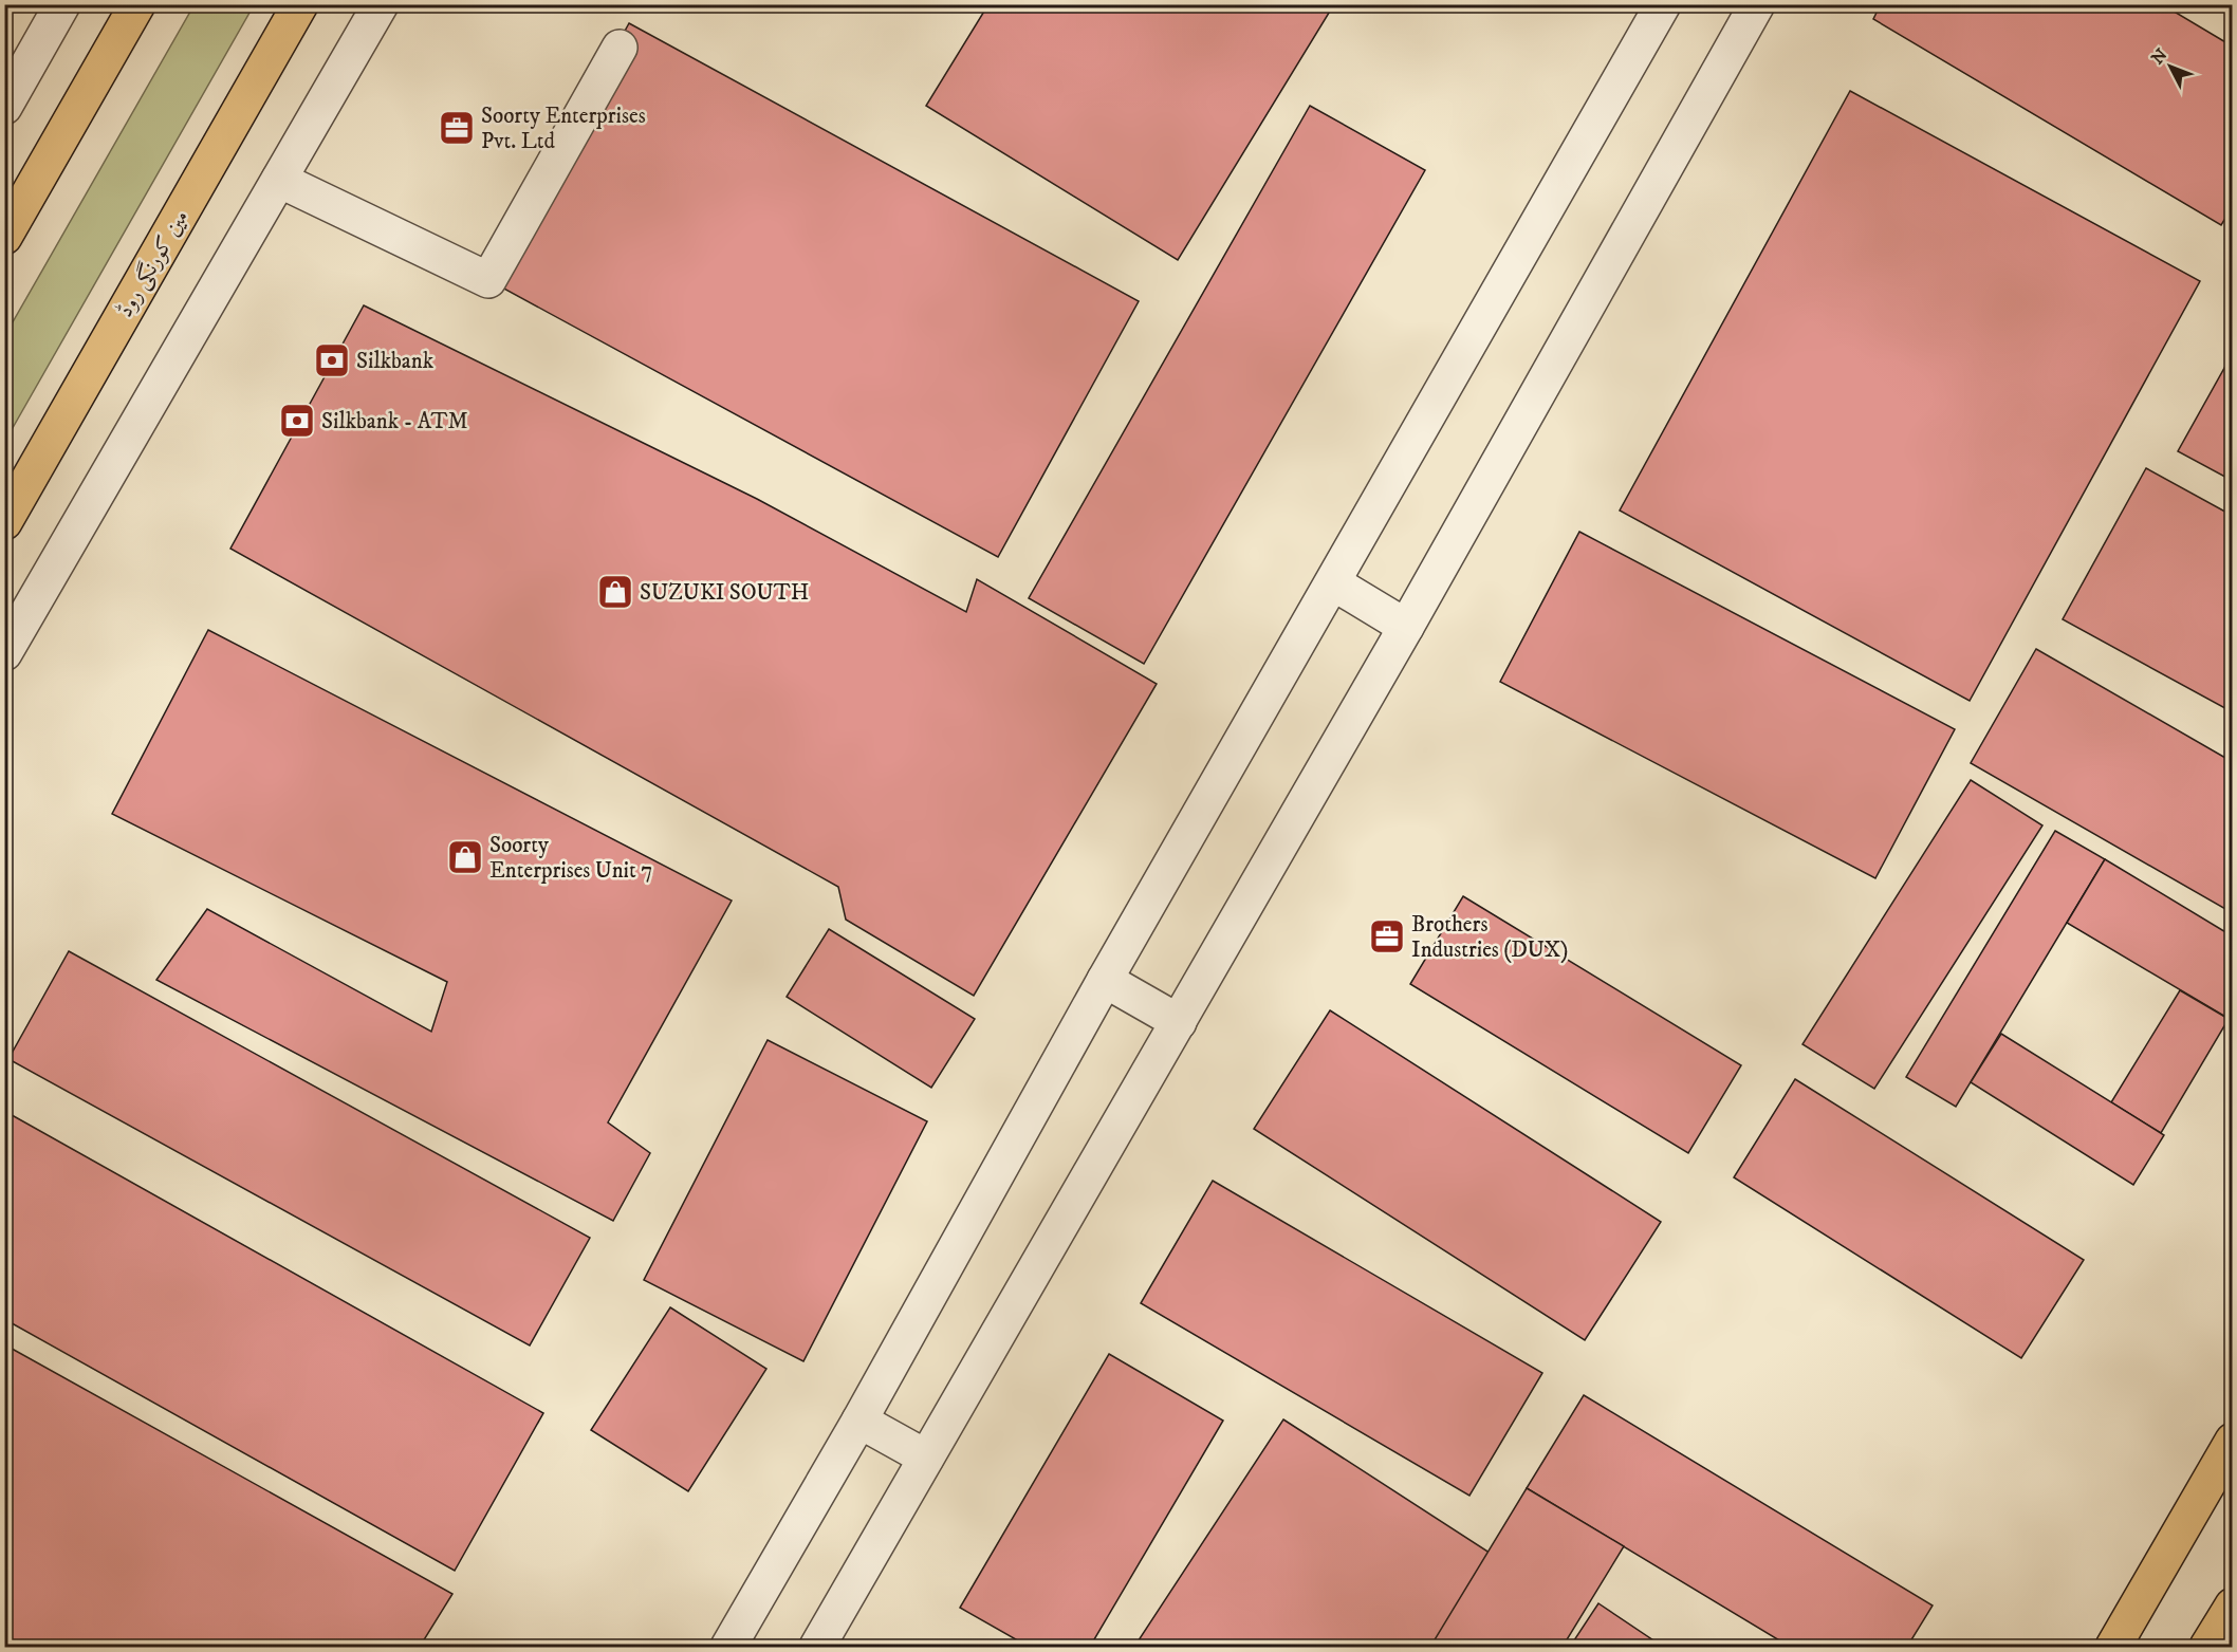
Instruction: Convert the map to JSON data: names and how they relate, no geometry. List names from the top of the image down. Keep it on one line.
{"streets":{"main road":["مین کورنگی روڈ"]},"places":{"office":["Soorty Enterprises Pvt. Ltd","Brothers Industries (DUX)"],"bank":["Silkbank","Silkbank - ATM"],"shop":["SUZUKI SOUTH","Soorty Enterprises Unit 7"]},"north":"top left"}
